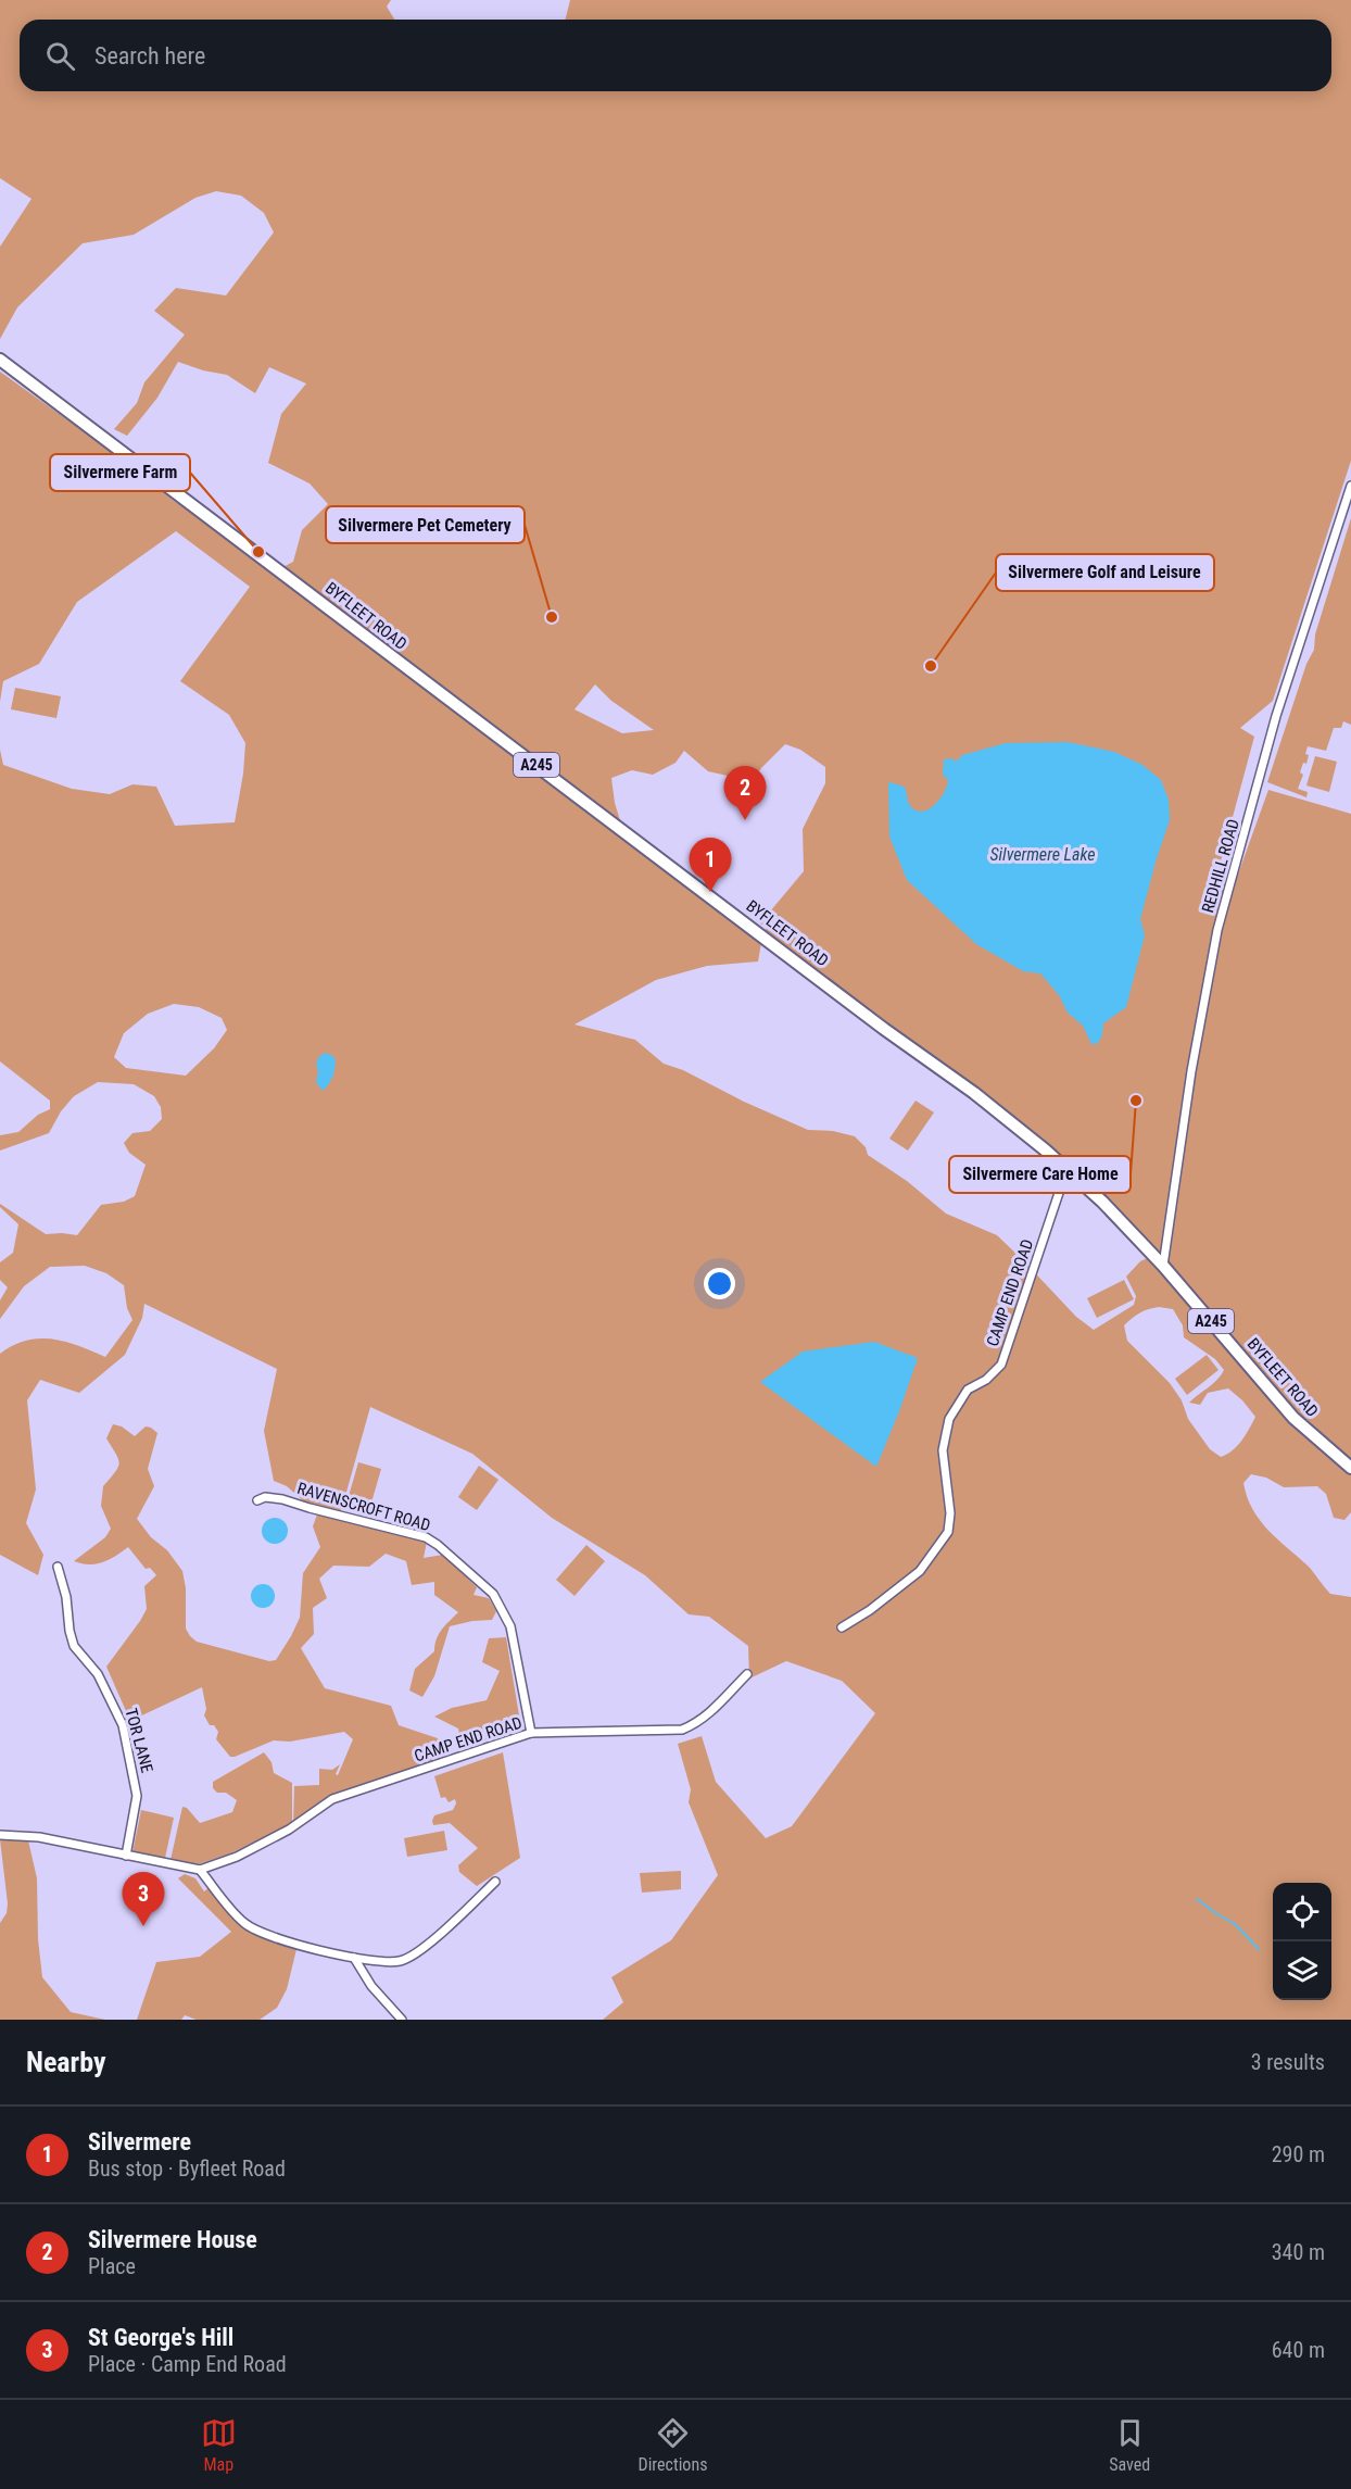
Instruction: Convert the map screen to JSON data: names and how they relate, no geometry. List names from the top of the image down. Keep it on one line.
{"streets":{"main road":["BYFLEET ROAD","A245"],"street":["REDHILL ROAD","CAMP END ROAD","RAVENSCROFT ROAD","TOR LANE"]},"crossings":[["BYFLEET ROAD","REDHILL ROAD"],["BYFLEET ROAD","CAMP END ROAD"],["CAMP END ROAD","RAVENSCROFT ROAD"]],"water":["Silvermere Lake"],"places":["Silvermere Farm","Silvermere Pet Cemetery","Silvermere Golf and Leisure","Silvermere Care Home"],"page":{"search":"Search here","pins":["2","1","3"],"heading":["Nearby","3 results"],"list":[{"mark":"1","name":"Silvermere","note":"Bus stop · Byfleet Road","value":"290 m"},{"mark":"2","name":"Silvermere House","note":"Place","value":"340 m"},{"mark":"3","name":"St George's Hill","note":"Place · Camp End Road","value":"640 m"}],"nav":["Map","Directions","Saved"]}}
